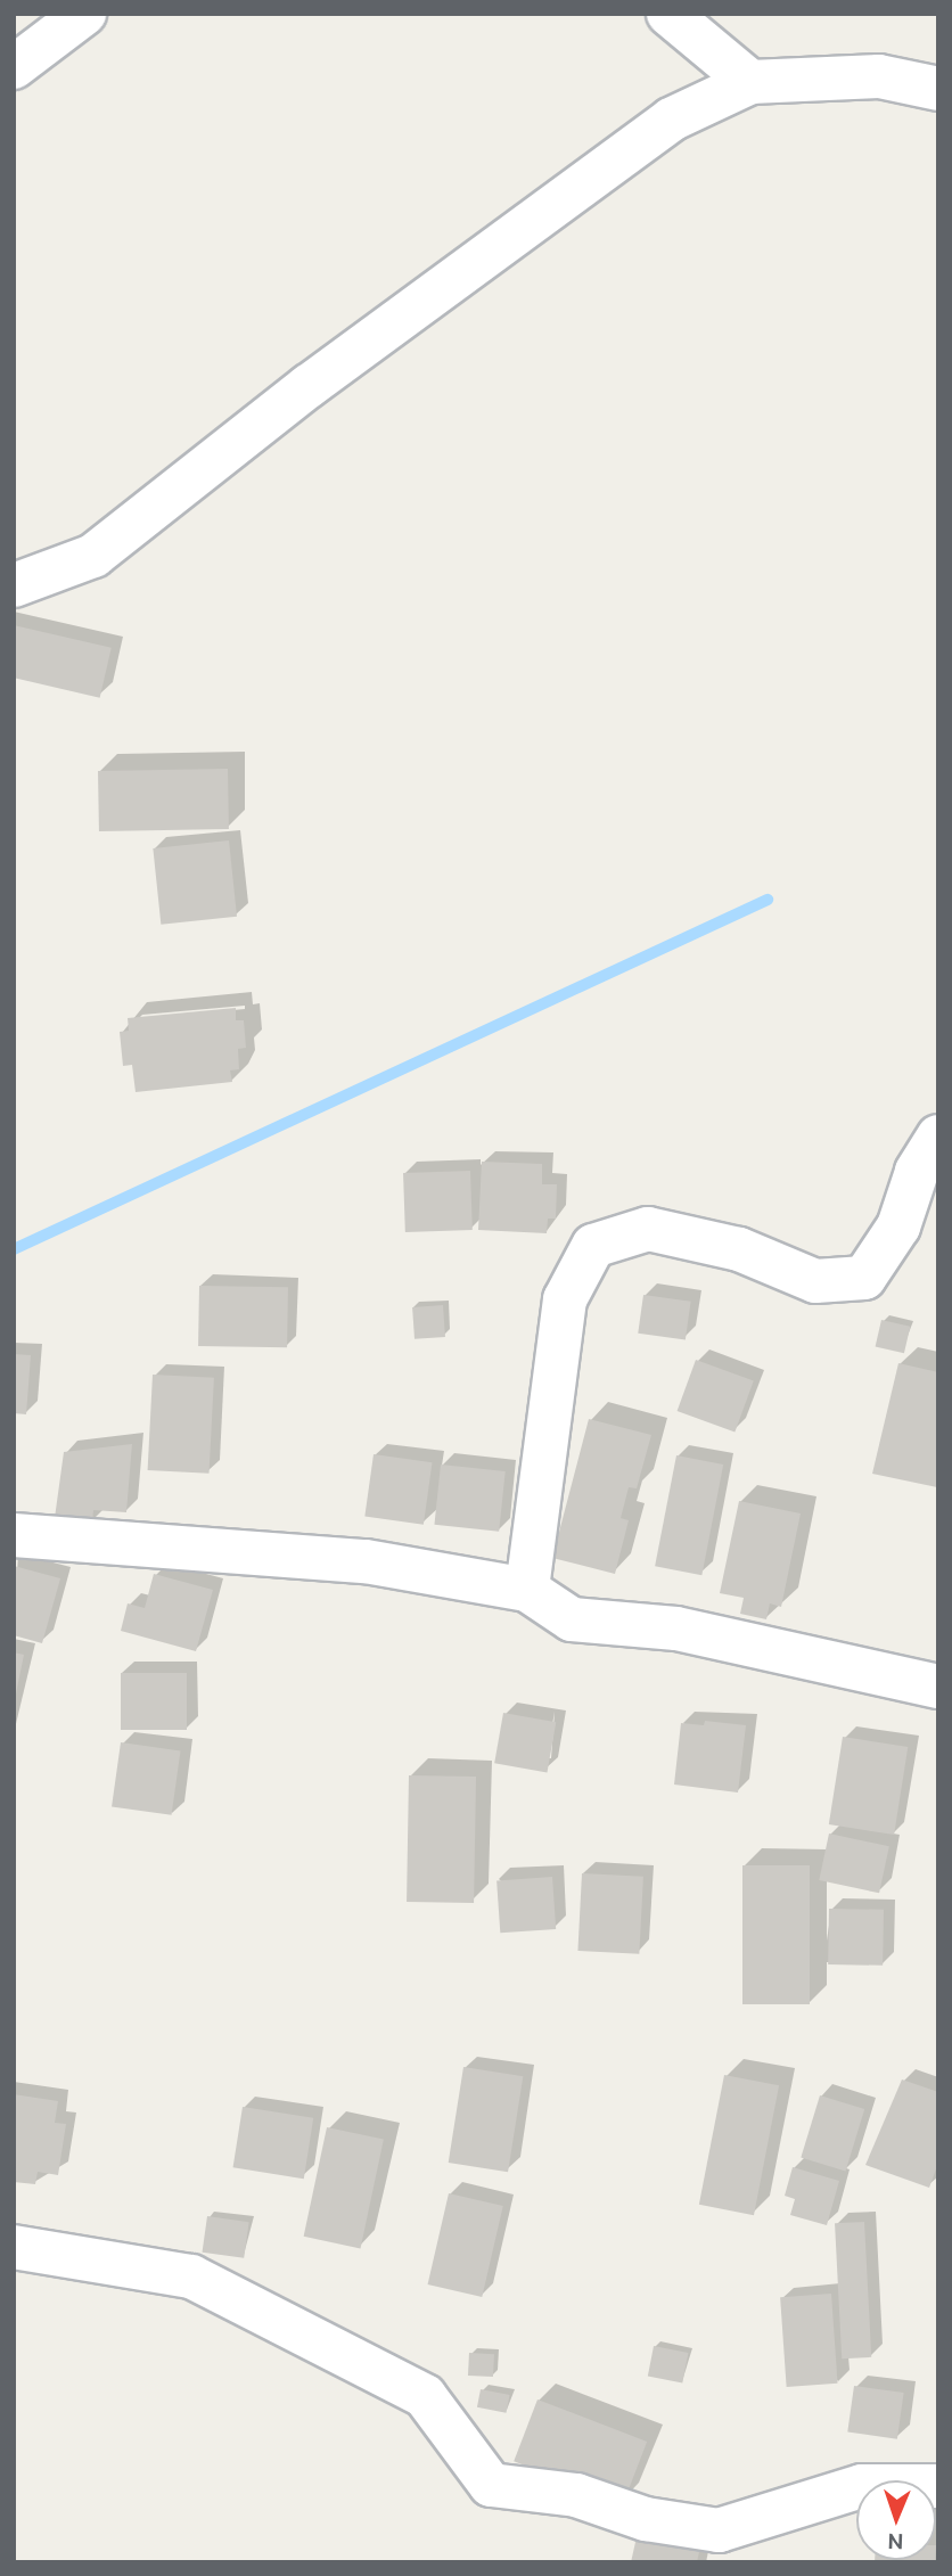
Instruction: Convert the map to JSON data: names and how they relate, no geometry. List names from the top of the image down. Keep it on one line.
{"north":"bottom"}
